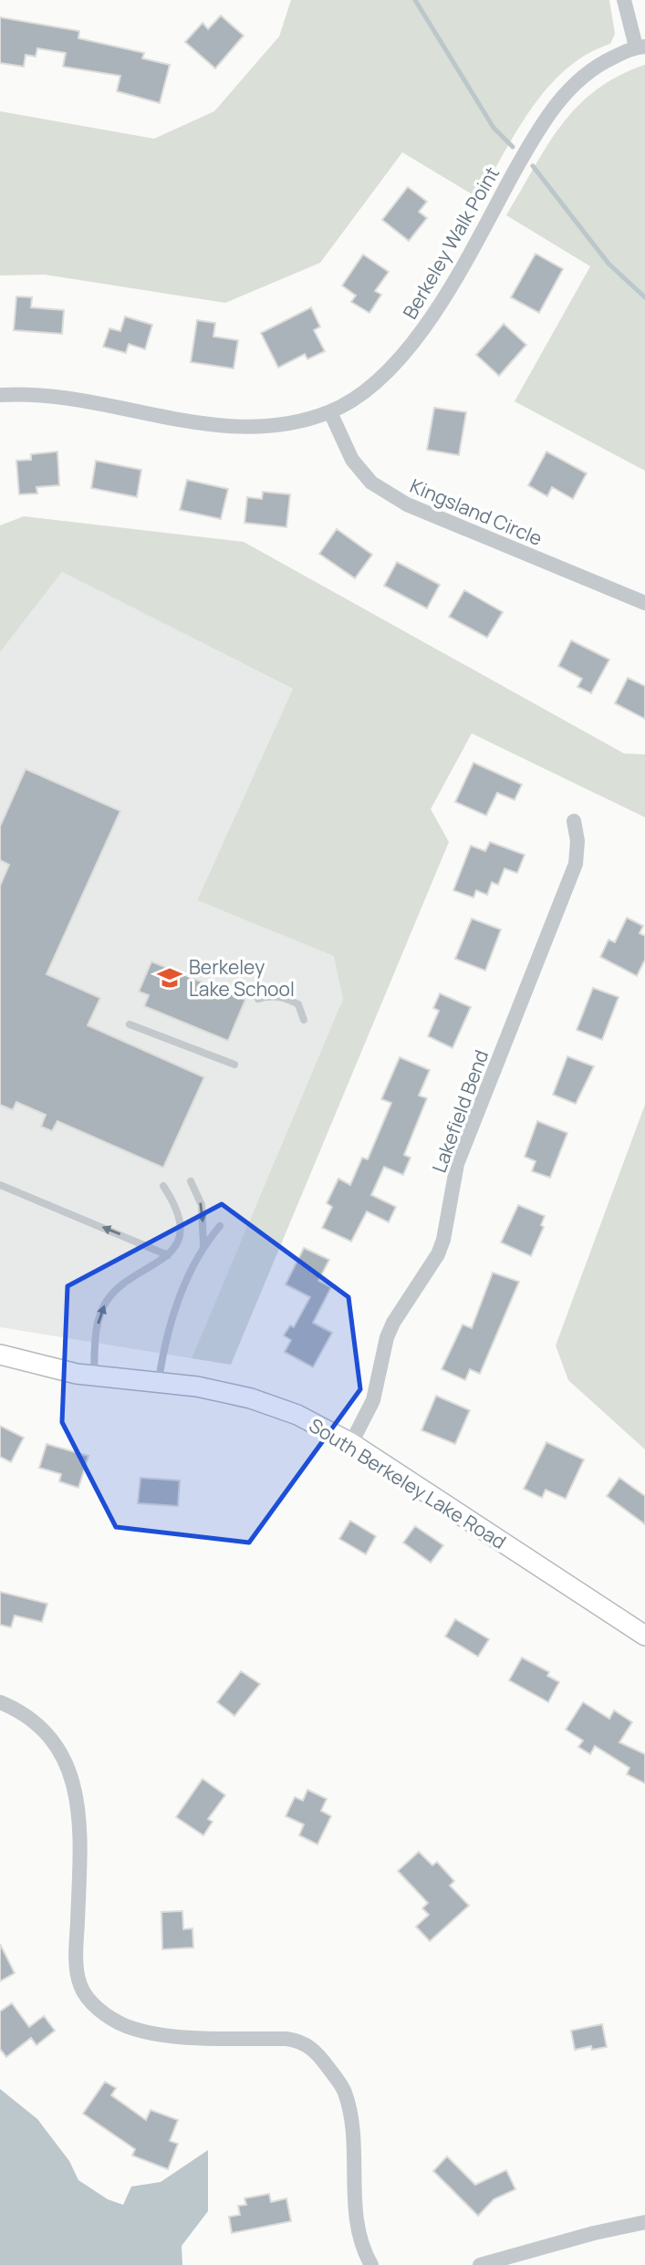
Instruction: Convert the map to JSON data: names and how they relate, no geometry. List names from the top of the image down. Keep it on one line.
{"streets":{"street":["Berkeley Walk Point","Kingsland Circle","Lakefield Bend","South Berkeley Lake Road"]},"crossings":[["Berkeley Walk Point","Kingsland Circle"],["Lakefield Bend","South Berkeley Lake Road"]],"places":{"school or university":["Berkeley Lake School"]}}
